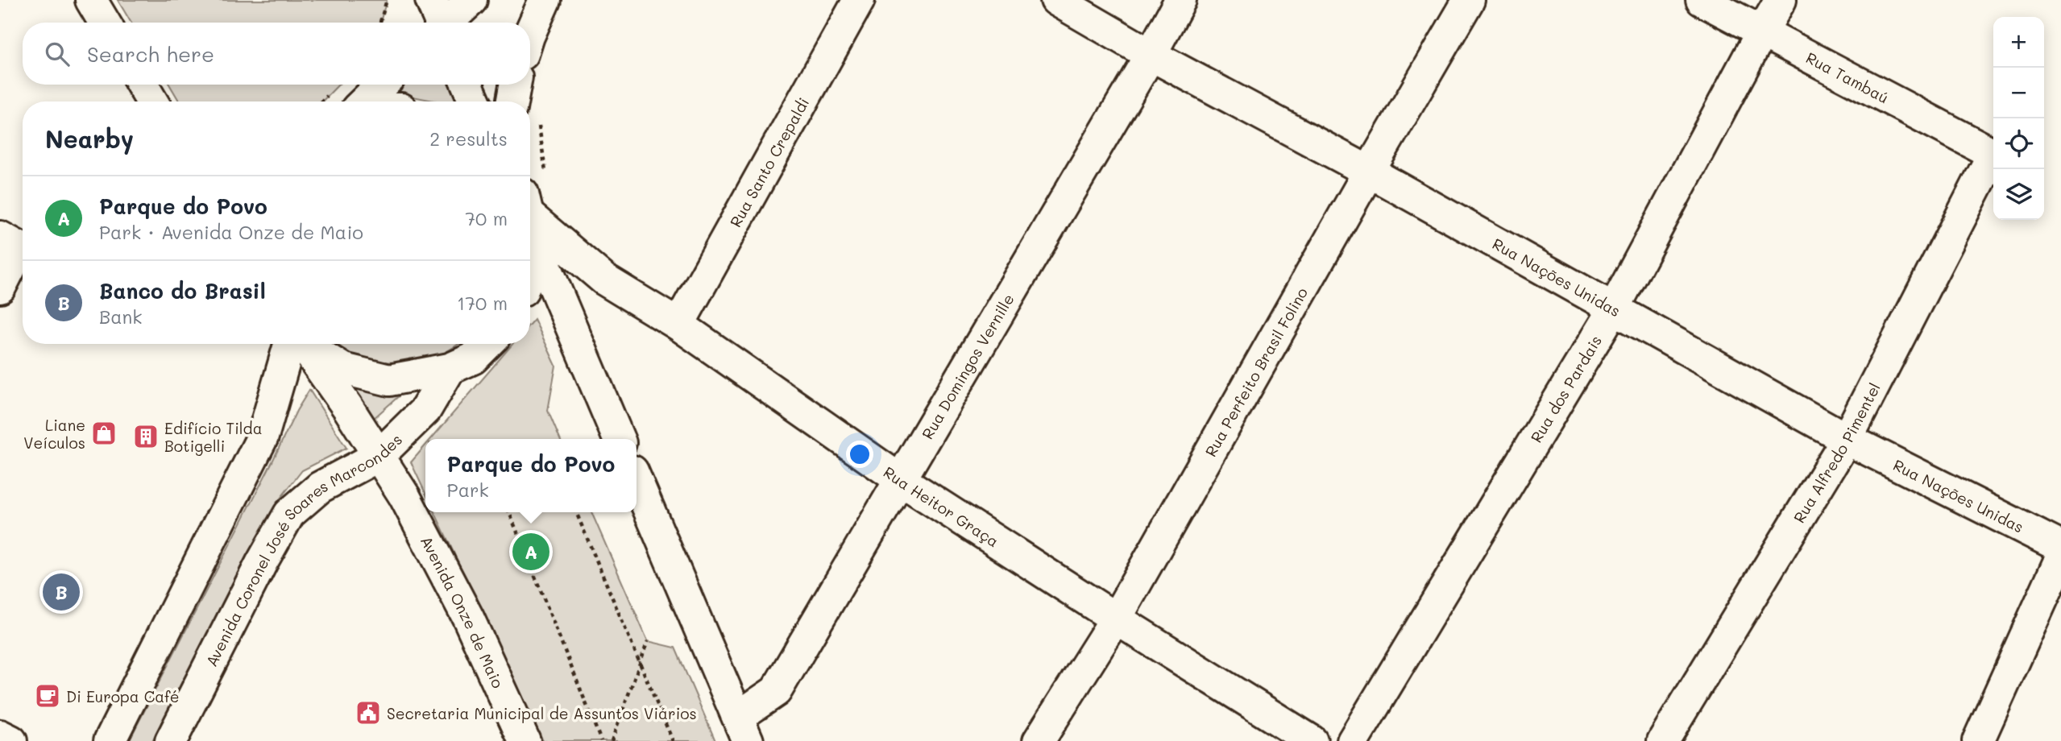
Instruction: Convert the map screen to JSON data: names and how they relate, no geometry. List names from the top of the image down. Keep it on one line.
{"streets":{"street":["Rua Tambaú","Rua Santo Crepaldi","Rua Nações Unidas","Rua Domingos Vernille","Rua Perfeito Brasil Folino","Rua dos Pardais","Rua Alfredo Pimentel","Rua Heitor Graça","Avenida Coronel José Soares Marcondes","Avenida Onze de Maio"]},"crossings":[["Rua Tambaú","Rua dos Pardais"],["Rua Tambaú","Rua Alfredo Pimentel"],["Rua Santo Crepaldi","Rua Heitor Graça"],["Rua Nações Unidas","Rua Domingos Vernille"],["Rua Nações Unidas","Rua Perfeito Brasil Folino"],["Rua Nações Unidas","Rua dos Pardais"],["Rua Nações Unidas","Rua Alfredo Pimentel"],["Rua Domingos Vernille","Rua Heitor Graça"],["Rua Perfeito Brasil Folino","Rua Heitor Graça"],["Avenida Coronel José Soares Marcondes","Avenida Onze de Maio"]],"places":{"shop":["Liane Veículos"],"building":["Edifício Tilda Botigelli"],"cafe":["Di Europa Café"],"public building":["Secretaria Municipal de Assuntos Viários"]},"page":{"map_buttons":["+","−"],"search":"Search here","heading":["Nearby","2 results"],"list":[{"mark":"A","name":"Parque do Povo","note":"Park · Avenida Onze de Maio","value":"70 m"},{"mark":"B","name":"Banco do Brasil","note":"Bank","value":"170 m"}],"popup":["Parque do Povo","Park"],"pins":["A","B"]}}
